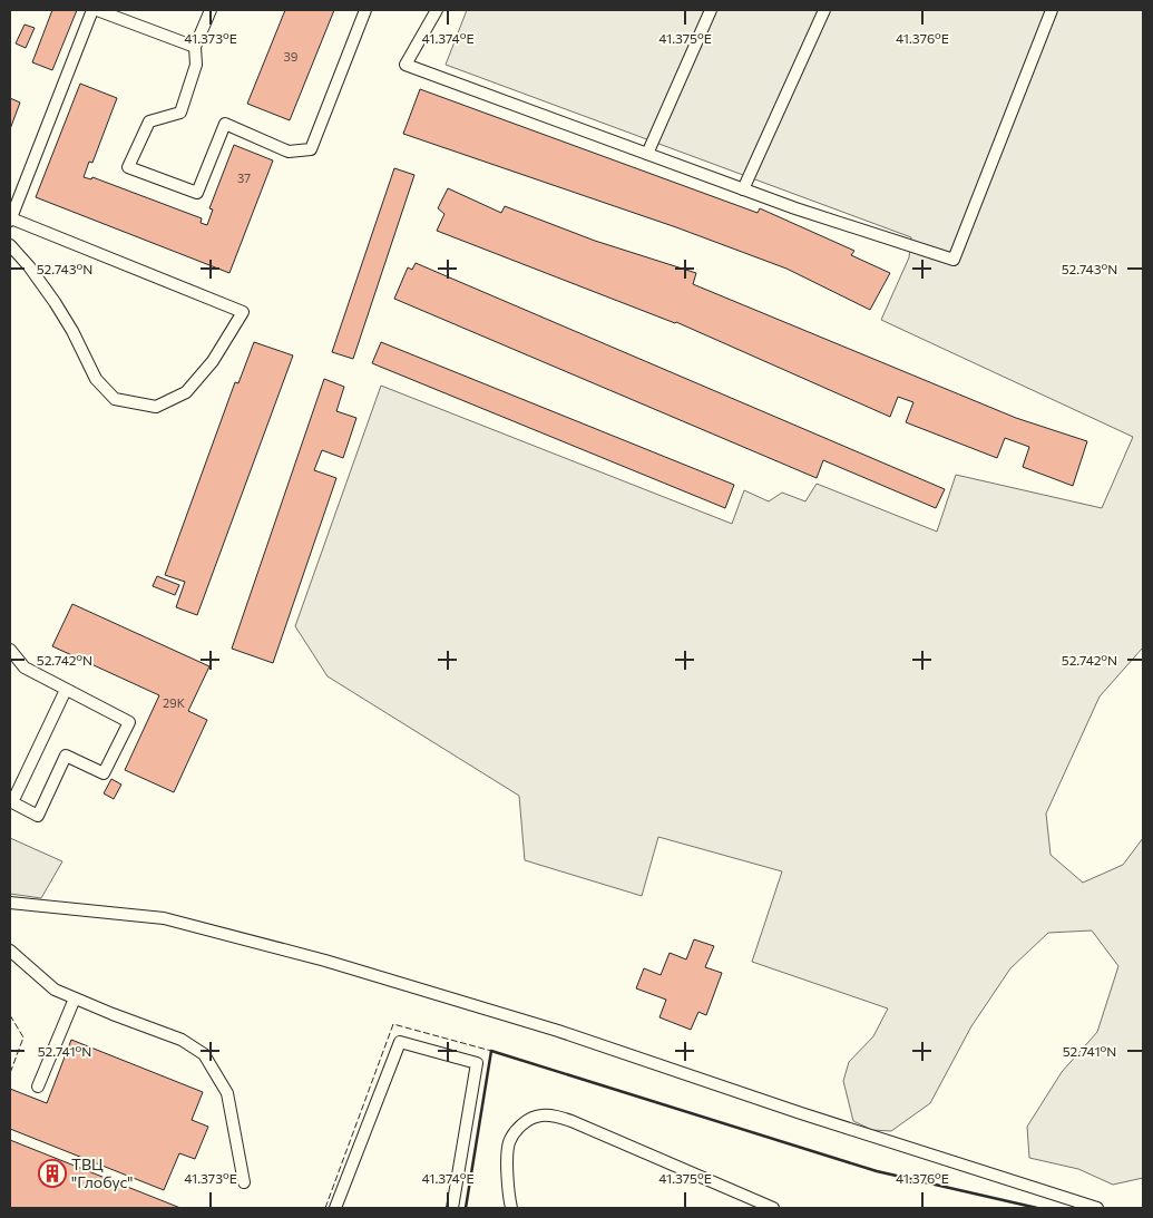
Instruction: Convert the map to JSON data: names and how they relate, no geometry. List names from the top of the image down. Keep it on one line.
{"places":{"building":["ТВЦ \"Глобус\""]},"house_numbers":["39","37","29К"],"coordinates":["41.373°E","41.374°E","41.375°E","41.376°E","52.743°N","52.742°N","52.741°N"]}
